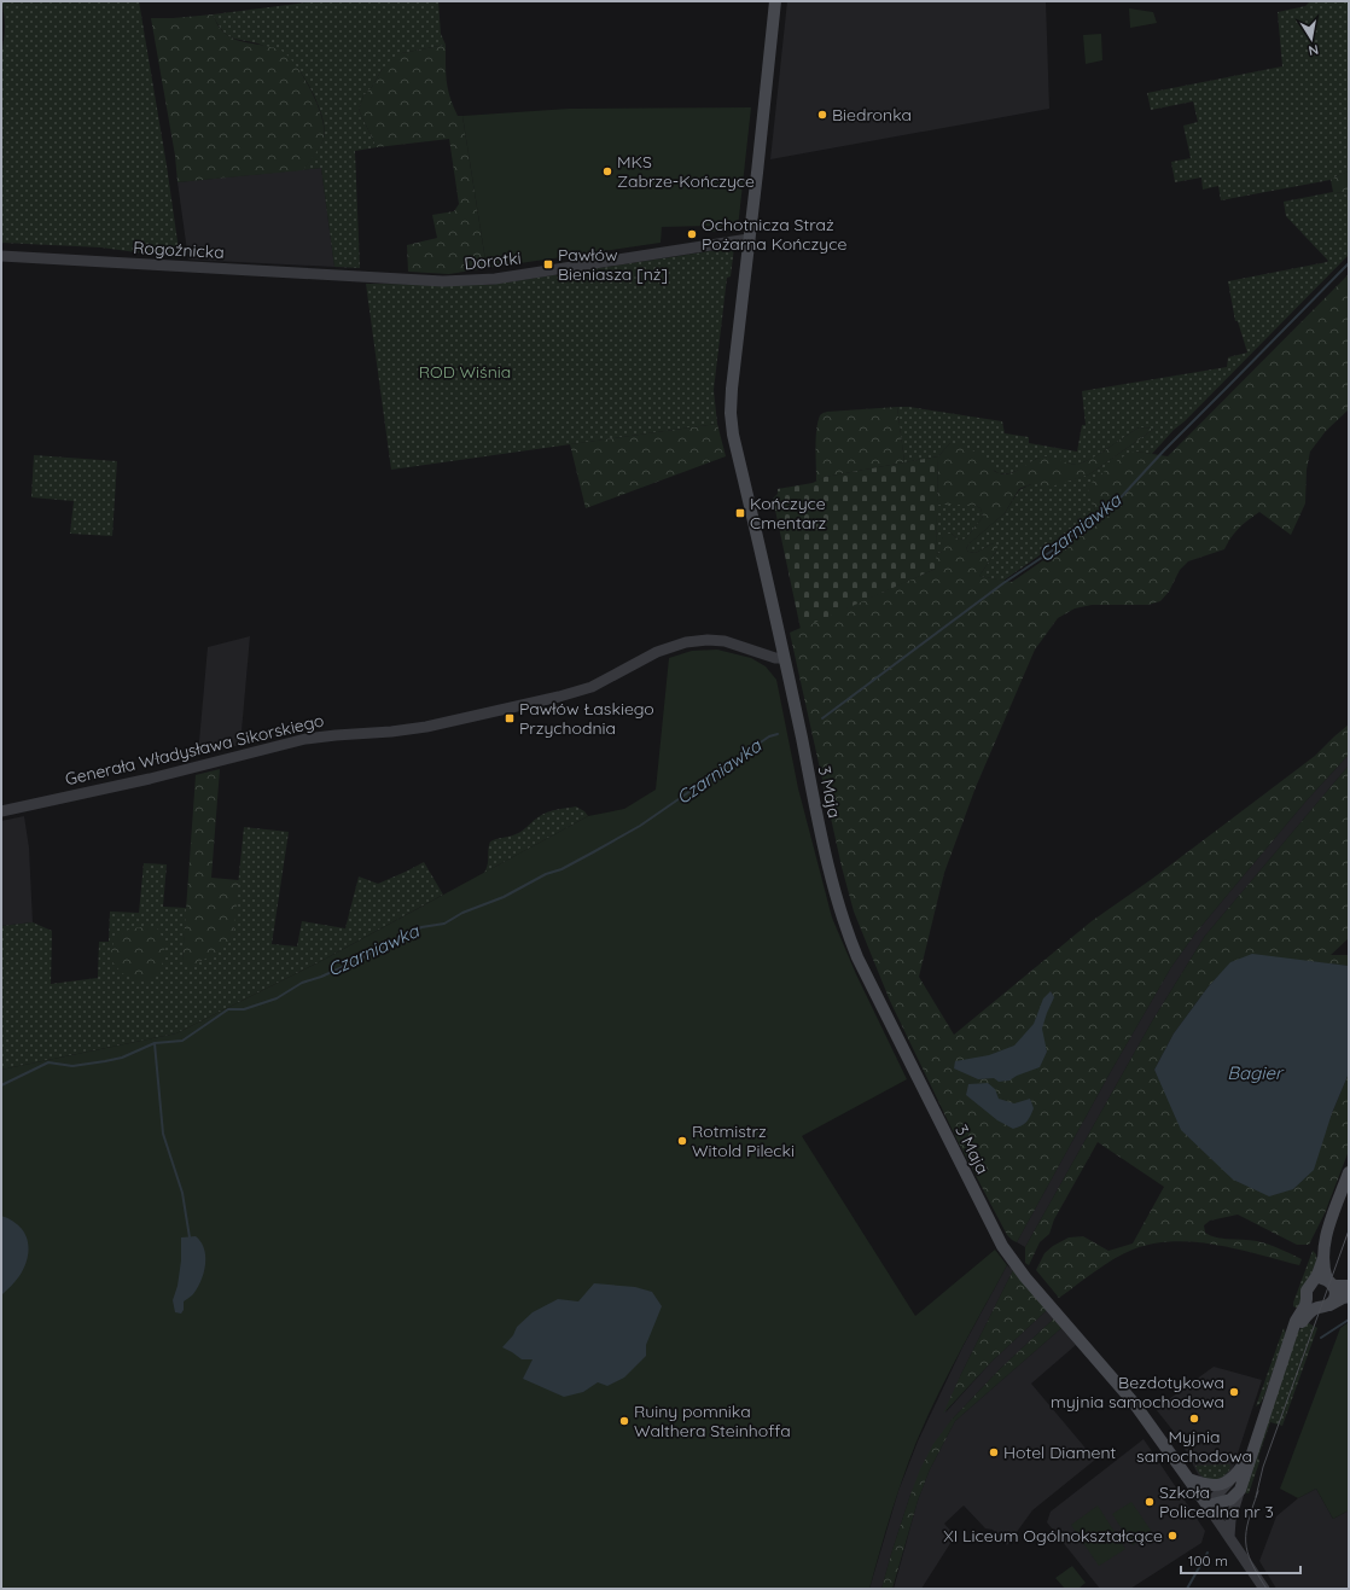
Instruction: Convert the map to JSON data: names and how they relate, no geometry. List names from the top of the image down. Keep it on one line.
{"streets":{"main road":["3 Maja"],"street":["Rogoźnicka","Dorotki","Generała Władysława Sikorskiego"]},"crossings":[["Rogoźnicka","Dorotki"],["Dorotki","3 Maja"],["Generała Władysława Sikorskiego","3 Maja"]],"water":["Czarniawka","Bagier"],"parks":["ROD Wiśnia"],"places":{"other":["Biedronka","MKS Zabrze-Kończyce","Ochotnicza Straż Pożarna Kończyce","Rotmistrz Witold Pilecki","Bezdotykowa myjnia samochodowa","Myjnia samochodowa","Ruiny pomnika Walthera Steinhoffa","Hotel Diament","Szkoła Policealna nr 3","XI Liceum Ogólnokształcące"],"transit":["Pawłów Bieniasza [nż]","Kończyce Cmentarz","Pawłów Łaskiego Przychodnia"]},"scale_bar":"100 m","north":"bottom"}
